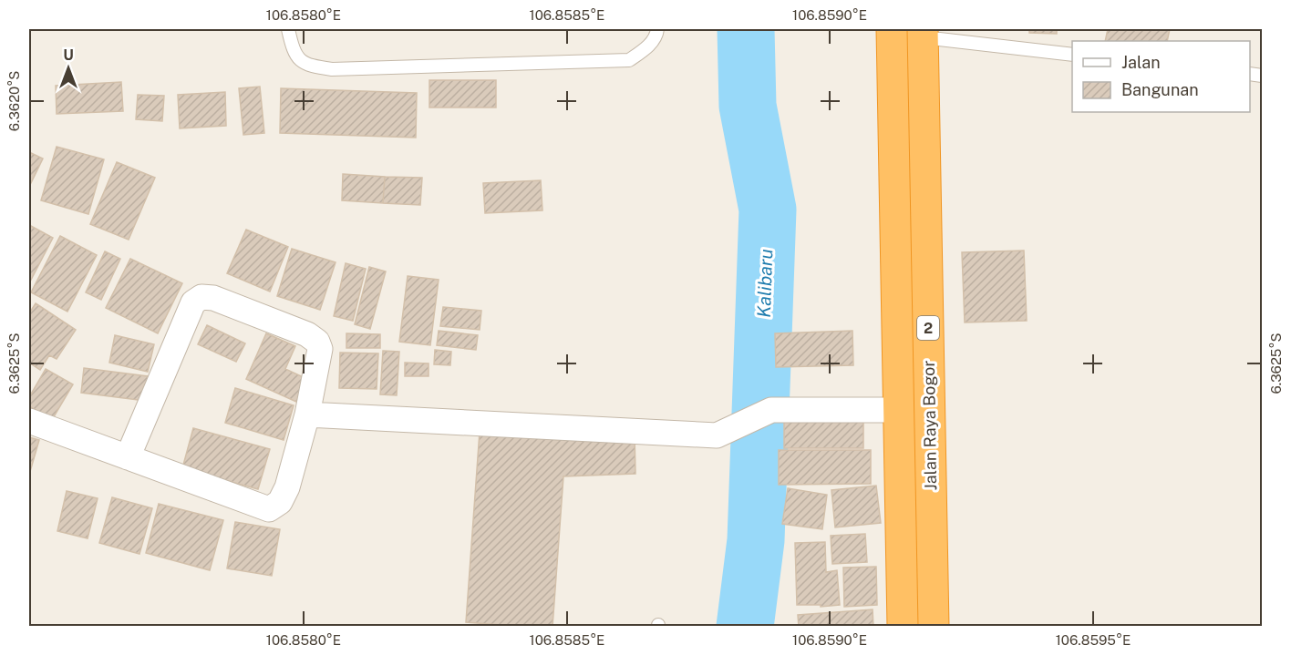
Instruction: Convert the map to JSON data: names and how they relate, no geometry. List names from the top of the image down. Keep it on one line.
{"streets":{"highway":["2","Jalan Raya Bogor"]},"water":["Kalibaru"],"legend":["Jalan","Bangunan"],"north":"top","coordinates":["106.8580°E","106.8585°E","106.8590°E","6.3620°S","6.3625°S","106.8595°E"]}
